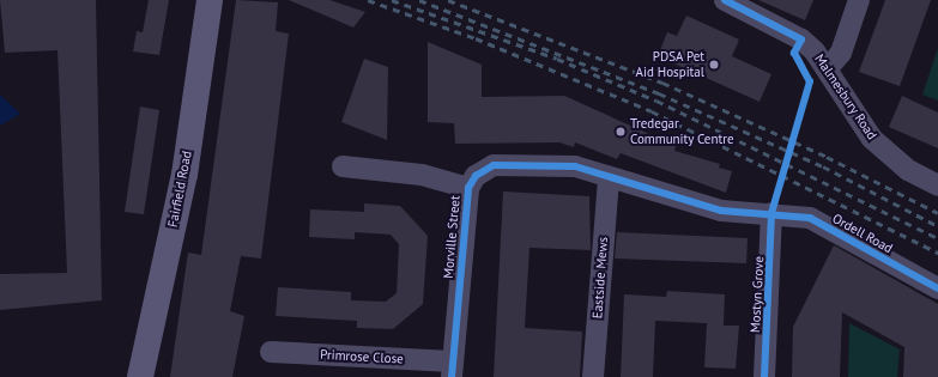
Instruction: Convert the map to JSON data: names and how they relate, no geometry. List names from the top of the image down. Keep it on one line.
{"streets":{"main road":["Fairfield Road"],"street":["Malmesbury Road","Ordell Road","Morville Street","Eastside Mews","Mostyn Grove","Primrose Close"]},"crossings":[["Ordell Road","Morville Street"],["Ordell Road","Mostyn Grove"],["Morville Street","Eastside Mews"],["Morville Street","Mostyn Grove"],["Morville Street","Primrose Close"]],"places":["PDSA Pet Aid Hospital","Tredegar Community Centre"]}
